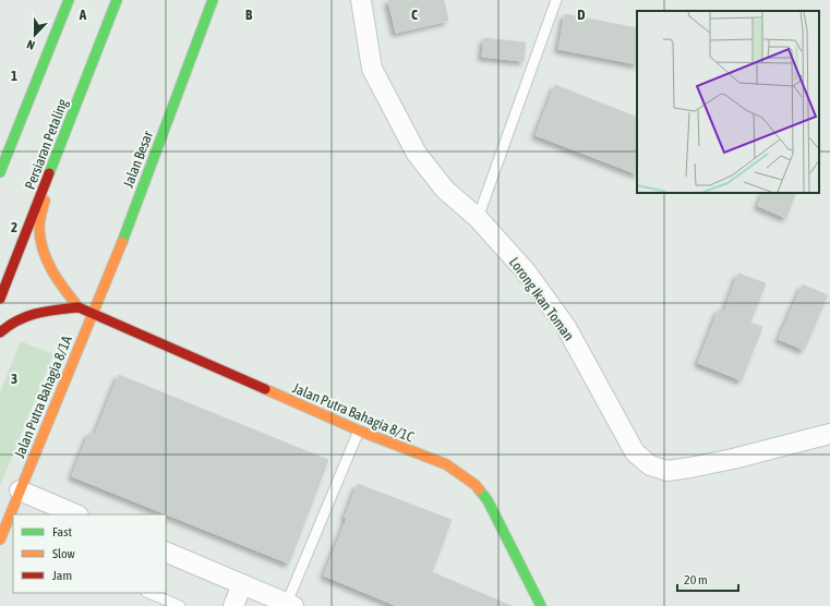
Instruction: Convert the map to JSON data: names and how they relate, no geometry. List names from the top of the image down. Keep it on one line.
{"streets":{"street":["Persiaran Petaling","Jalan Besar","Lorong Ikan Toman","Jalan Putra Bahagia 8/1A","Jalan Putra Bahagia 8/1C"]},"crossings":[["Jalan Besar","Jalan Putra Bahagia 8/1A"],["Jalan Besar","Jalan Putra Bahagia 8/1C"],["Jalan Putra Bahagia 8/1A","Jalan Putra Bahagia 8/1C"]],"legend":["Fast","Slow","Jam"],"scale_bar":"20 m","north":"bottom","grid":{"columns":["A","B","C","D"],"rows":["1","2","3"]}}
